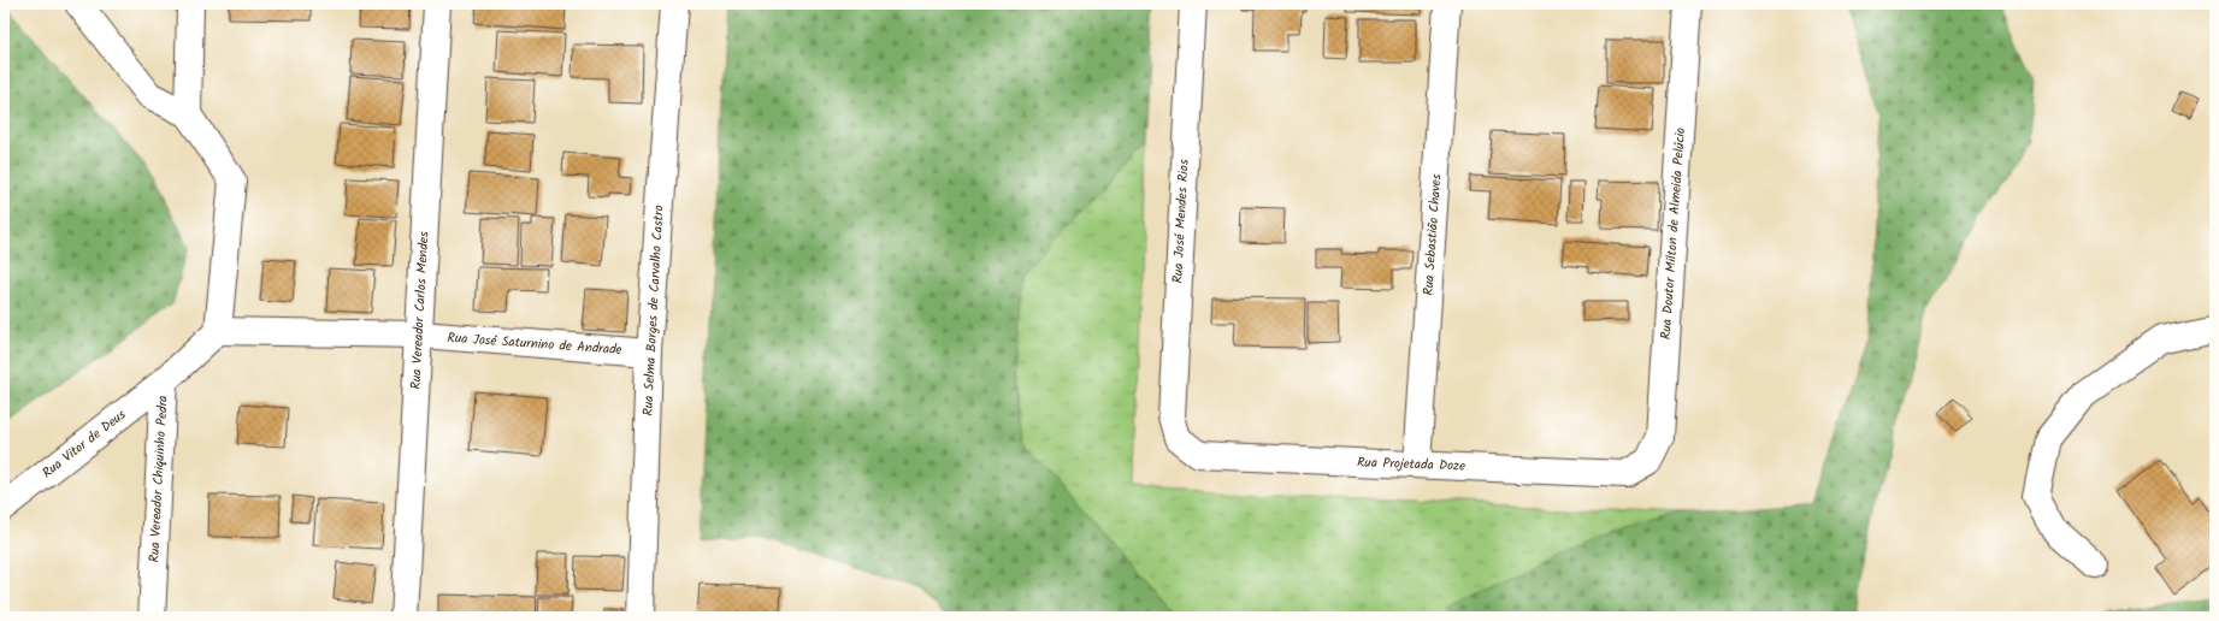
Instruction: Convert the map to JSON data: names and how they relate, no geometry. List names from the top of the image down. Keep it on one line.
{"streets":{"street":["Rua José Mendes Rios","Rua Doutor Milton de Almeida Pelúcio","Rua Sebastião Chaves","Rua Vereador Carlos Mendes","Rua Selma Borges de Carvalho Castro","Rua José Saturnino de Andrade","Rua Vitor de Deus","Rua Projetada Doze","Rua Vereador Chiquinho Pedra"]},"crossings":[["Rua José Mendes Rios","Rua Projetada Doze"],["Rua Doutor Milton de Almeida Pelúcio","Rua Projetada Doze"],["Rua Sebastião Chaves","Rua Projetada Doze"],["Rua Vereador Carlos Mendes","Rua José Saturnino de Andrade"],["Rua Selma Borges de Carvalho Castro","Rua José Saturnino de Andrade"],["Rua José Saturnino de Andrade","Rua Vereador Chiquinho Pedra"],["Rua Vitor de Deus","Rua Vereador Chiquinho Pedra"]]}
